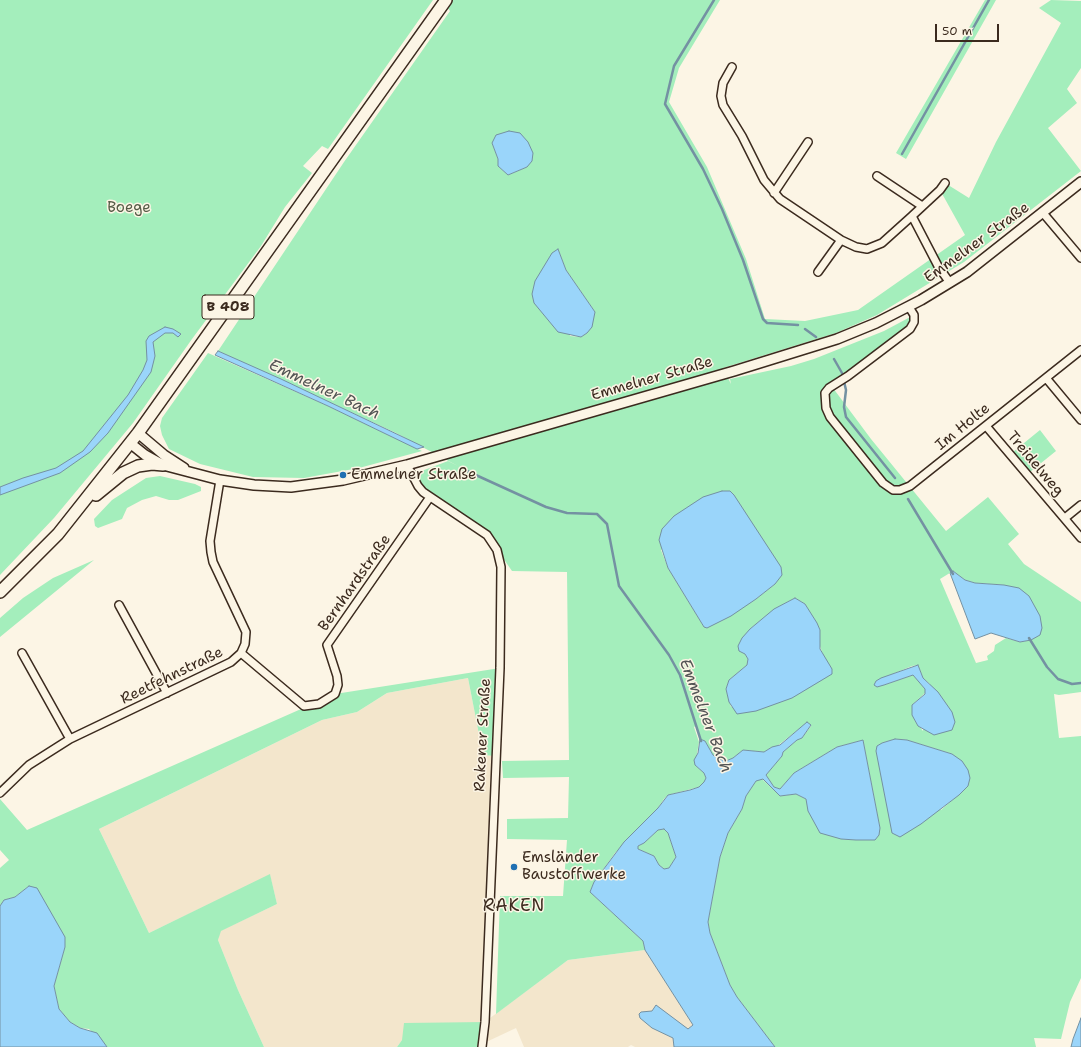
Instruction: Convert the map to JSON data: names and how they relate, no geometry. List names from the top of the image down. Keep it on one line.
{"streets":{"main road":["B 408"],"street":["Emmelner Straße","Im Holte","Treidelweg","Bernhardstraße","Reetfehnstraße","Rakener Straße"]},"crossings":[["Emmelner Straße","B 408"],["Emmelner Straße","Im Holte"],["Emmelner Straße","Reetfehnstraße"],["Emmelner Straße","Rakener Straße"],["Im Holte","Treidelweg"],["Bernhardstraße","Reetfehnstraße"],["Bernhardstraße","Rakener Straße"]],"districts":["RAKEN"],"water":["Emmelner Bach"],"parks":["Boege"],"places":["Emmelner Straße","Emsländer Baustoffwerke"],"scale_bar":"50 m"}
